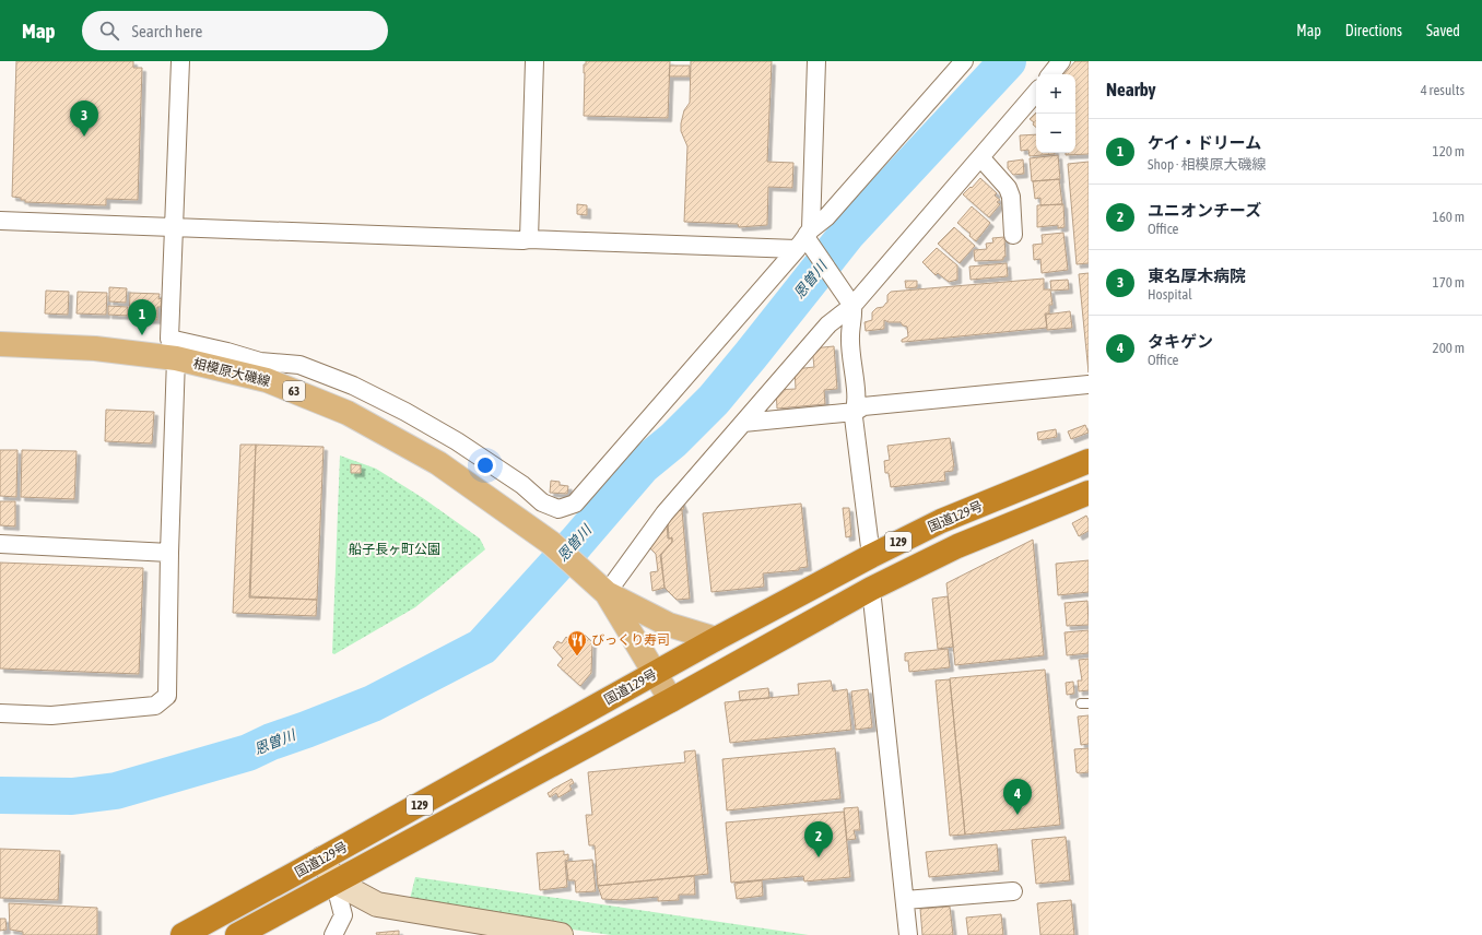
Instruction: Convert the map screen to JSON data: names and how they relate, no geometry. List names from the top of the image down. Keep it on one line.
{"streets":{"highway":["国道129号","129"],"main road":["相模原大磯線","63"]},"crossings":[["相模原大磯線","63"],["63","国道129号"]],"water":["恩曽川"],"parks":["船子長ヶ町公園"],"places":{"restaurant":["びっくり寿司"]},"page":{"header":"Map","search":"Search here","nav":["Map","Directions","Saved"],"heading":["Nearby","4 results"],"map_buttons":["+","−"],"pins":["3","1","4","2"],"list":[{"mark":"1","name":"ケイ・ドリーム","note":"Shop · 相模原大磯線","value":"120 m"},{"mark":"2","name":"ユニオンチーズ","note":"Office","value":"160 m"},{"mark":"3","name":"東名厚木病院","note":"Hospital","value":"170 m"},{"mark":"4","name":"タキゲン","note":"Office","value":"200 m"}]}}
